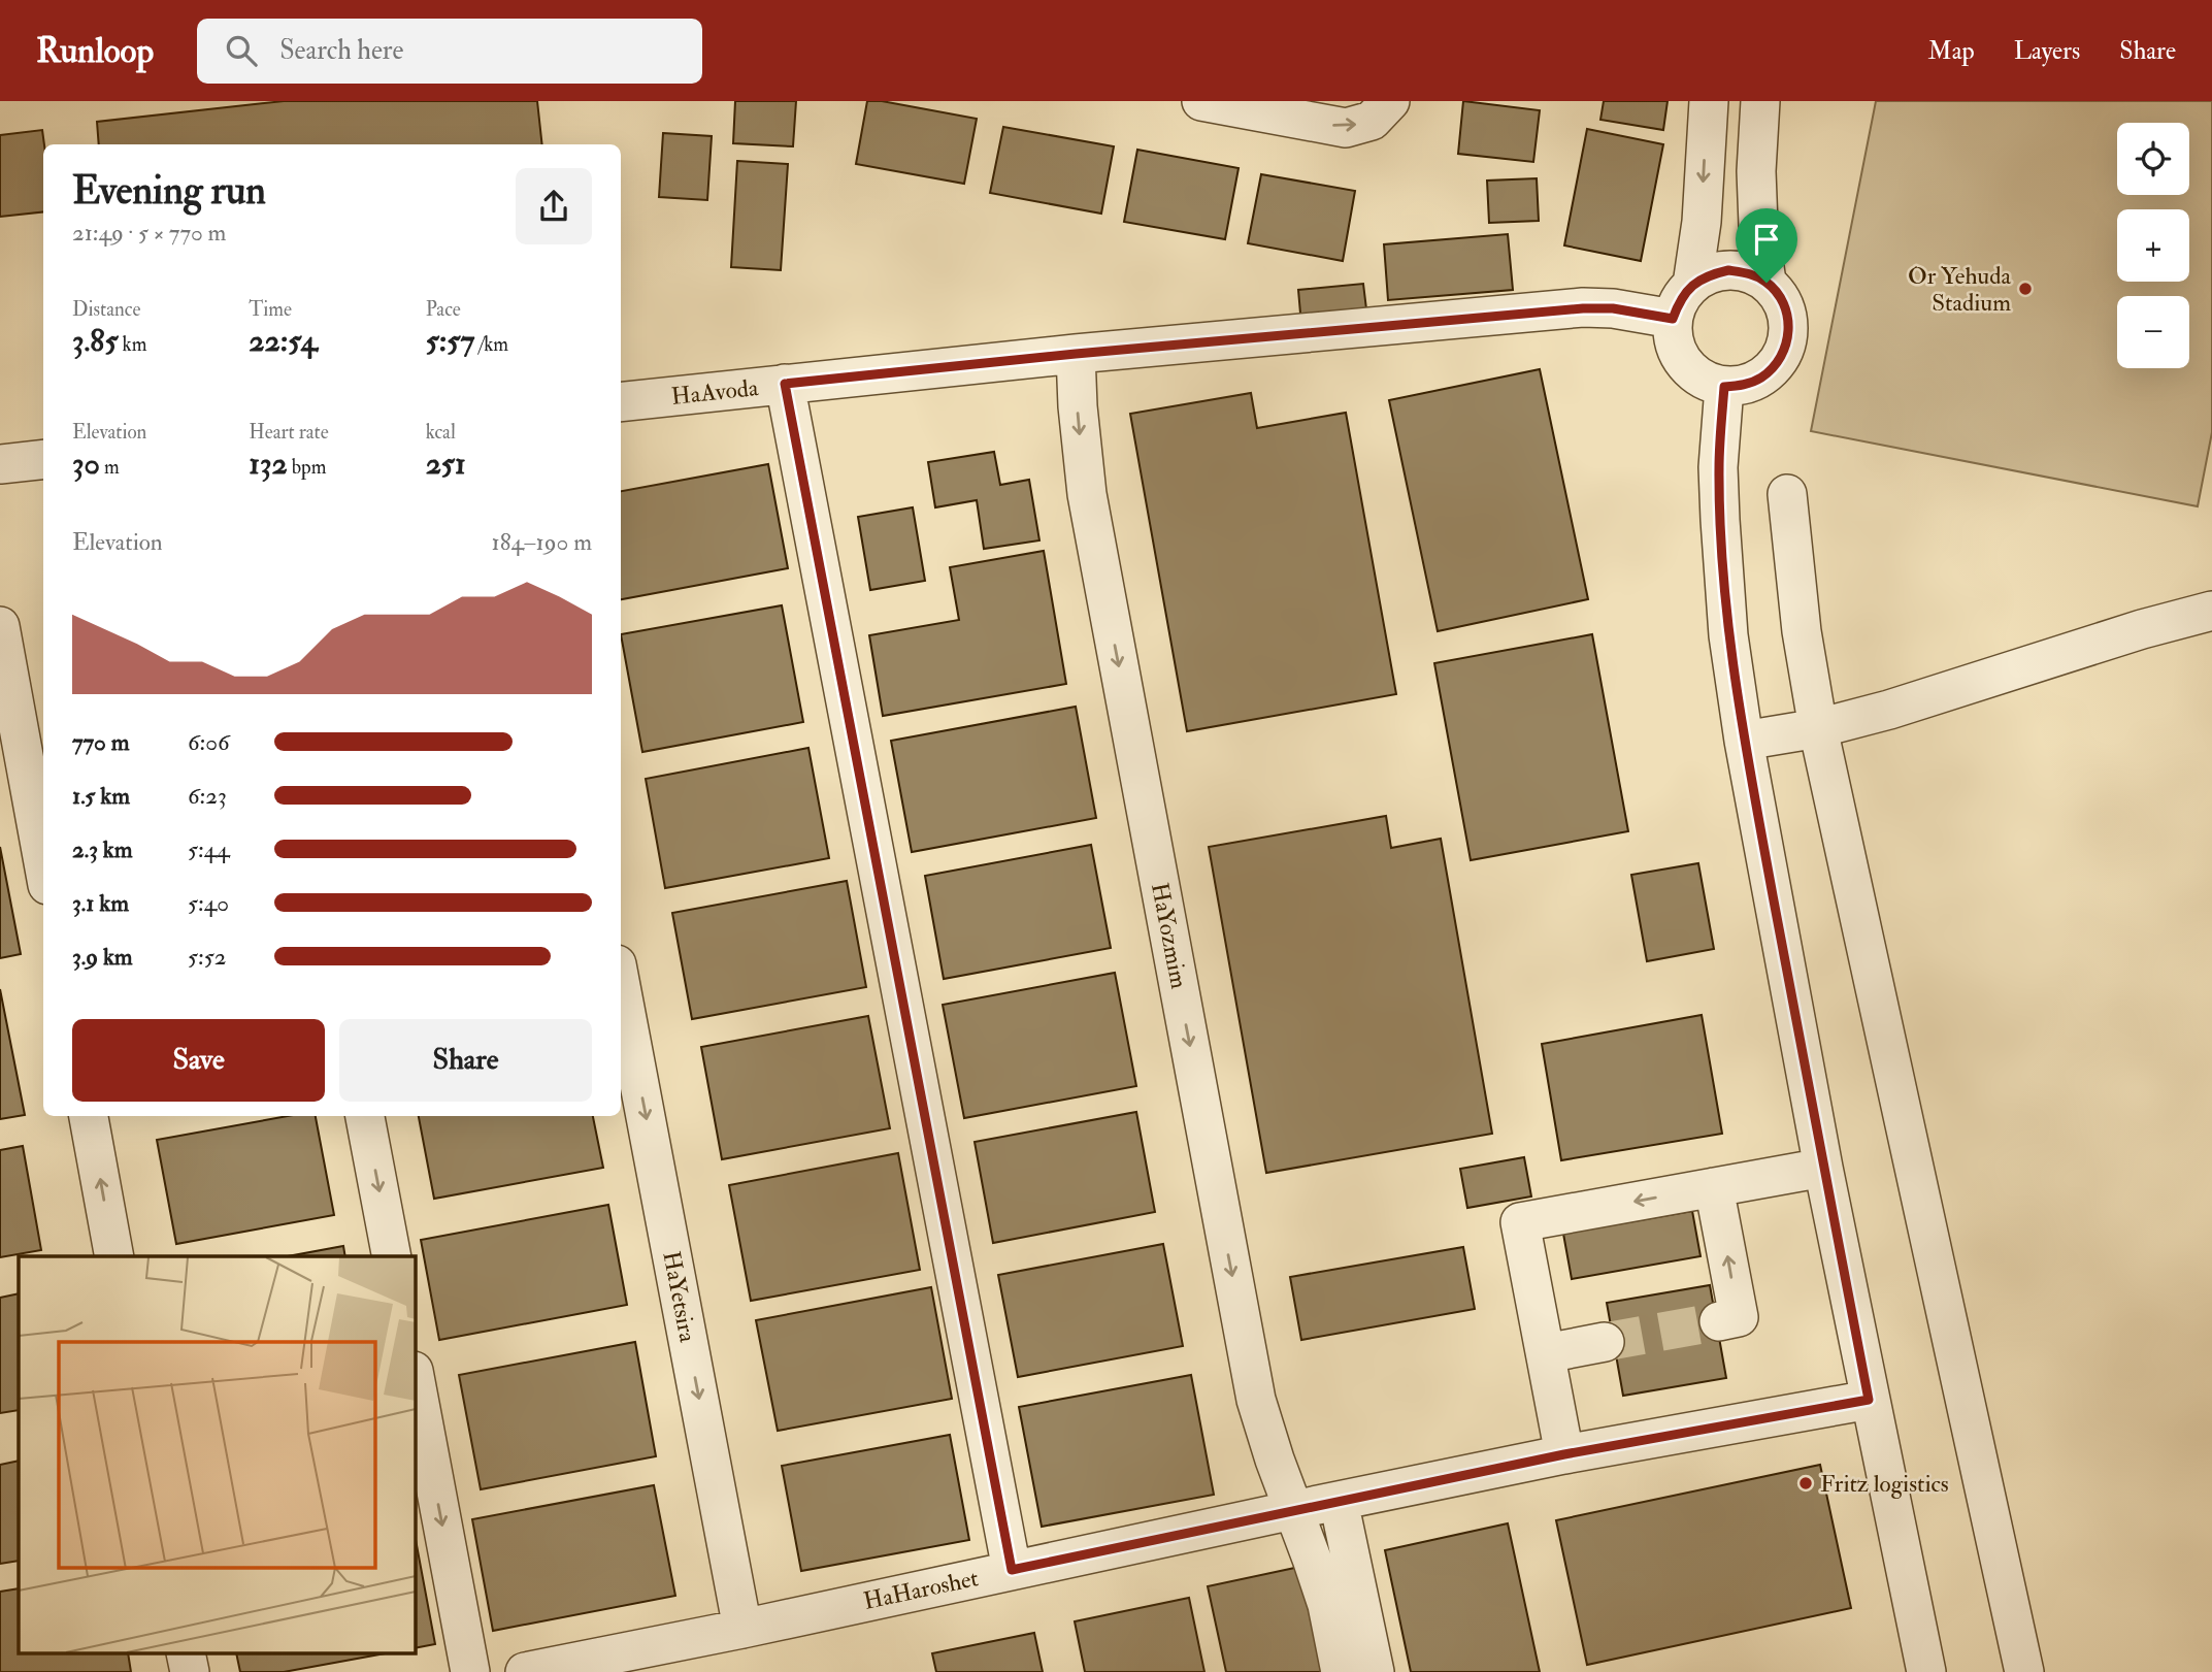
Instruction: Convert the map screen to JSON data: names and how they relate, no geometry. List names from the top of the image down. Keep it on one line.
{"streets":{"street":["HaAvoda","HaYozmim","HaYetsira","HaHaroshet"]},"crossings":[["HaAvoda","HaYozmim"],["HaYozmim","HaHaroshet"],["HaYetsira","HaHaroshet"]],"places":["Or Yehuda Stadium","Fritz logistics"],"page":{"header":"Runloop","search":"Search here","nav":["Map","Layers","Share"],"map_buttons":["+","−"],"heading":["Evening run","21:49 · 5 × 770 m"],"stats":[["Distance","3.85 km"],["Time","22:54"],["Pace","5:57 /km"],["Elevation","30 m"],["Heart rate","132 bpm"],["kcal","251"]],"chart":["Elevation","184–190 m"],"list":[{"name":"770 m","note":"6:06"},{"name":"1.5 km","note":"6:23"},{"name":"2.3 km","note":"5:44"},{"name":"3.1 km","note":"5:40"},{"name":"3.9 km","note":"5:52"}],"buttons":["Save","Share"]}}
